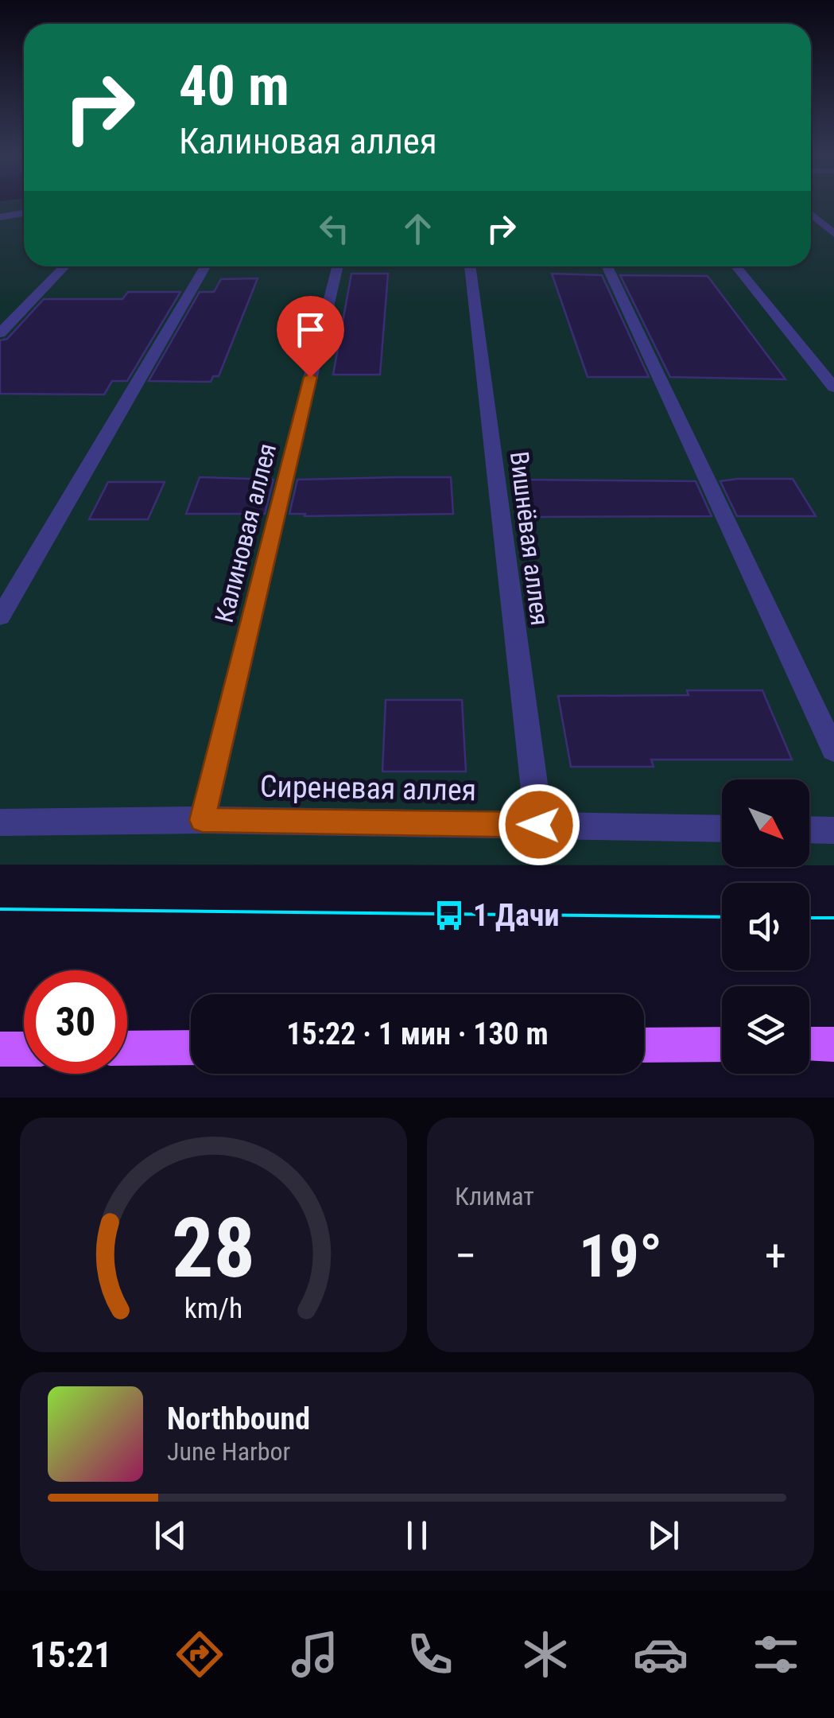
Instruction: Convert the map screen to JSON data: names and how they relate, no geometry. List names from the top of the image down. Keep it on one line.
{"streets":{"street":["Калиновая аллея","Вишнёвая аллея","Сиреневая аллея"]},"crossings":[["Калиновая аллея","Сиреневая аллея"],["Вишнёвая аллея","Сиреневая аллея"]],"places":{"bus stop":["1 Дачи"]},"north":"bottom right","page":{"turn":["40 m","Калиновая аллея"],"limit":"30","trip":"15:22 · 1 мин · 130 m","tile":"Климат","heat":["−","19°","+"],"song":["Northbound","June Harbor"],"tabs":"15:21","gauge":["28","km/h"]}}
